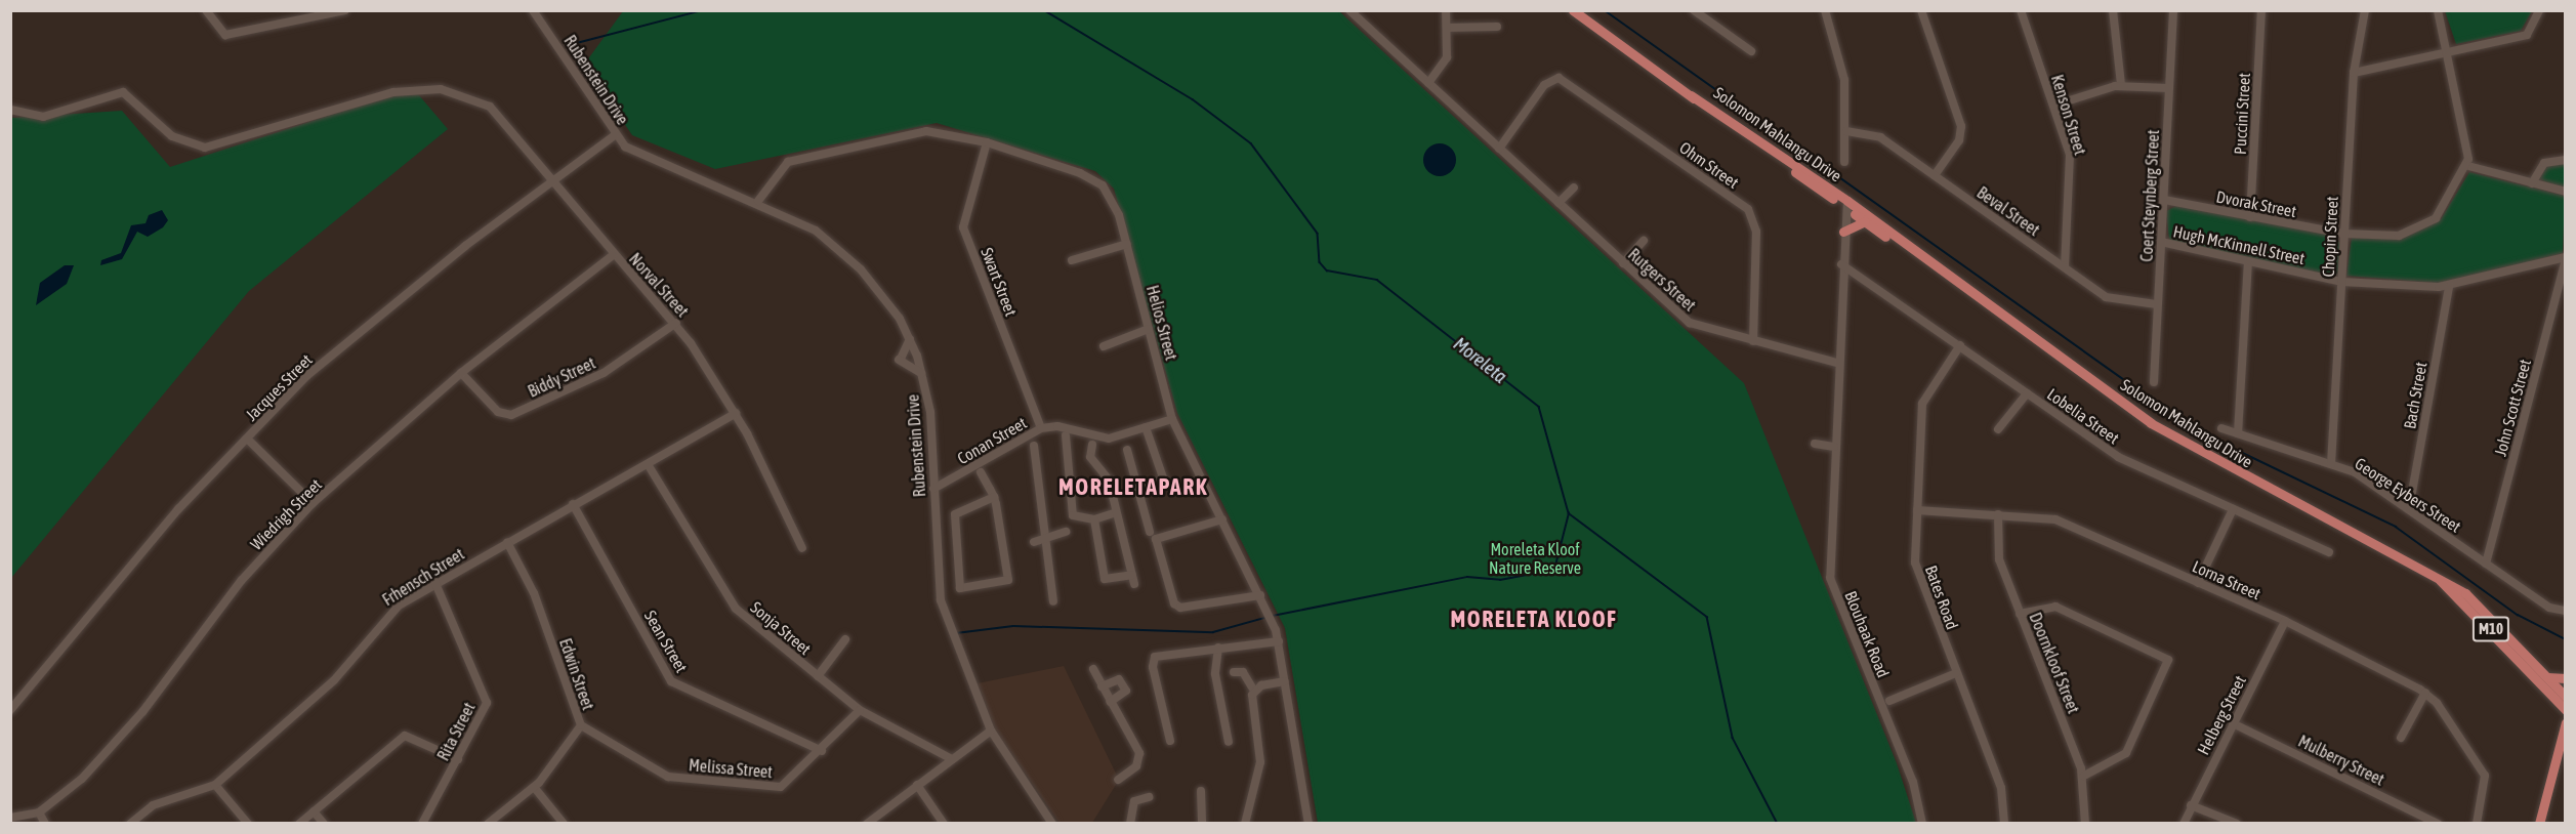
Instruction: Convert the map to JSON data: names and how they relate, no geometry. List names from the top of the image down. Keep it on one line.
{"streets":{"main road":["Solomon Mahlangu Drive","M10"],"street":["Rubenstein Drive","Puccini Street","Kenson Street","Ohm Street","Coert Steynberg Street","Dvorak Street","Beval Street","Chopin Street","Hugh McKinnell Street","Rutgers Street","Swart Street","Norval Street","Helios Street","Biddy Street","Jacques Street","Bach Street","John Scott Street","Lobelia Street","Conan Street","George Eybers Street","Wiedrigh Street","Frhensch Street","Lorna Street","Bates Road","Sonja Street","Blouhaak Road","Sean Street","Doornkloof Street","Edwin Street","Helberg Street","Rita Street","Mulberry Street","Melissa Street"]},"crossings":[["Rubenstein Drive","Helios Street"],["Rubenstein Drive","Jacques Street"],["Rubenstein Drive","Conan Street"],["Puccini Street","Dvorak Street"],["Kenson Street","Beval Street"],["Solomon Mahlangu Drive","Blouhaak Road"],["Ohm Street","Rutgers Street"],["Coert Steynberg Street","Dvorak Street"],["Coert Steynberg Street","Beval Street"],["Coert Steynberg Street","Hugh McKinnell Street"],["Dvorak Street","Chopin Street"],["Chopin Street","Hugh McKinnell Street"],["Chopin Street","George Eybers Street"],["Hugh McKinnell Street","Bach Street"],["Hugh McKinnell Street","John Scott Street"],["Rutgers Street","Blouhaak Road"],["Swart Street","Helios Street"],["Swart Street","Conan Street"],["Norval Street","Biddy Street"],["Norval Street","Jacques Street"],["Norval Street","Wiedrigh Street"],["Norval Street","Frhensch Street"],["Helios Street","Conan Street"],["Biddy Street","Wiedrigh Street"],["Bach Street","George Eybers Street"],["John Scott Street","George Eybers Street"],["Lobelia Street","Bates Road"],["Lobelia Street","Blouhaak Road"],["Frhensch Street","Sonja Street"],["Frhensch Street","Sean Street"],["Frhensch Street","Edwin Street"],["Frhensch Street","Rita Street"],["Lorna Street","Bates Road"],["Lorna Street","Doornkloof Street"],["Lorna Street","Helberg Street"],["Sonja Street","Melissa Street"],["Sean Street","Melissa Street"],["Edwin Street","Melissa Street"],["Helberg Street","Mulberry Street"]],"districts":["MORELETAPARK","MORELETA KLOOF"],"water":["Moreleta"],"parks":["Moreleta Kloof Nature Reserve"]}
